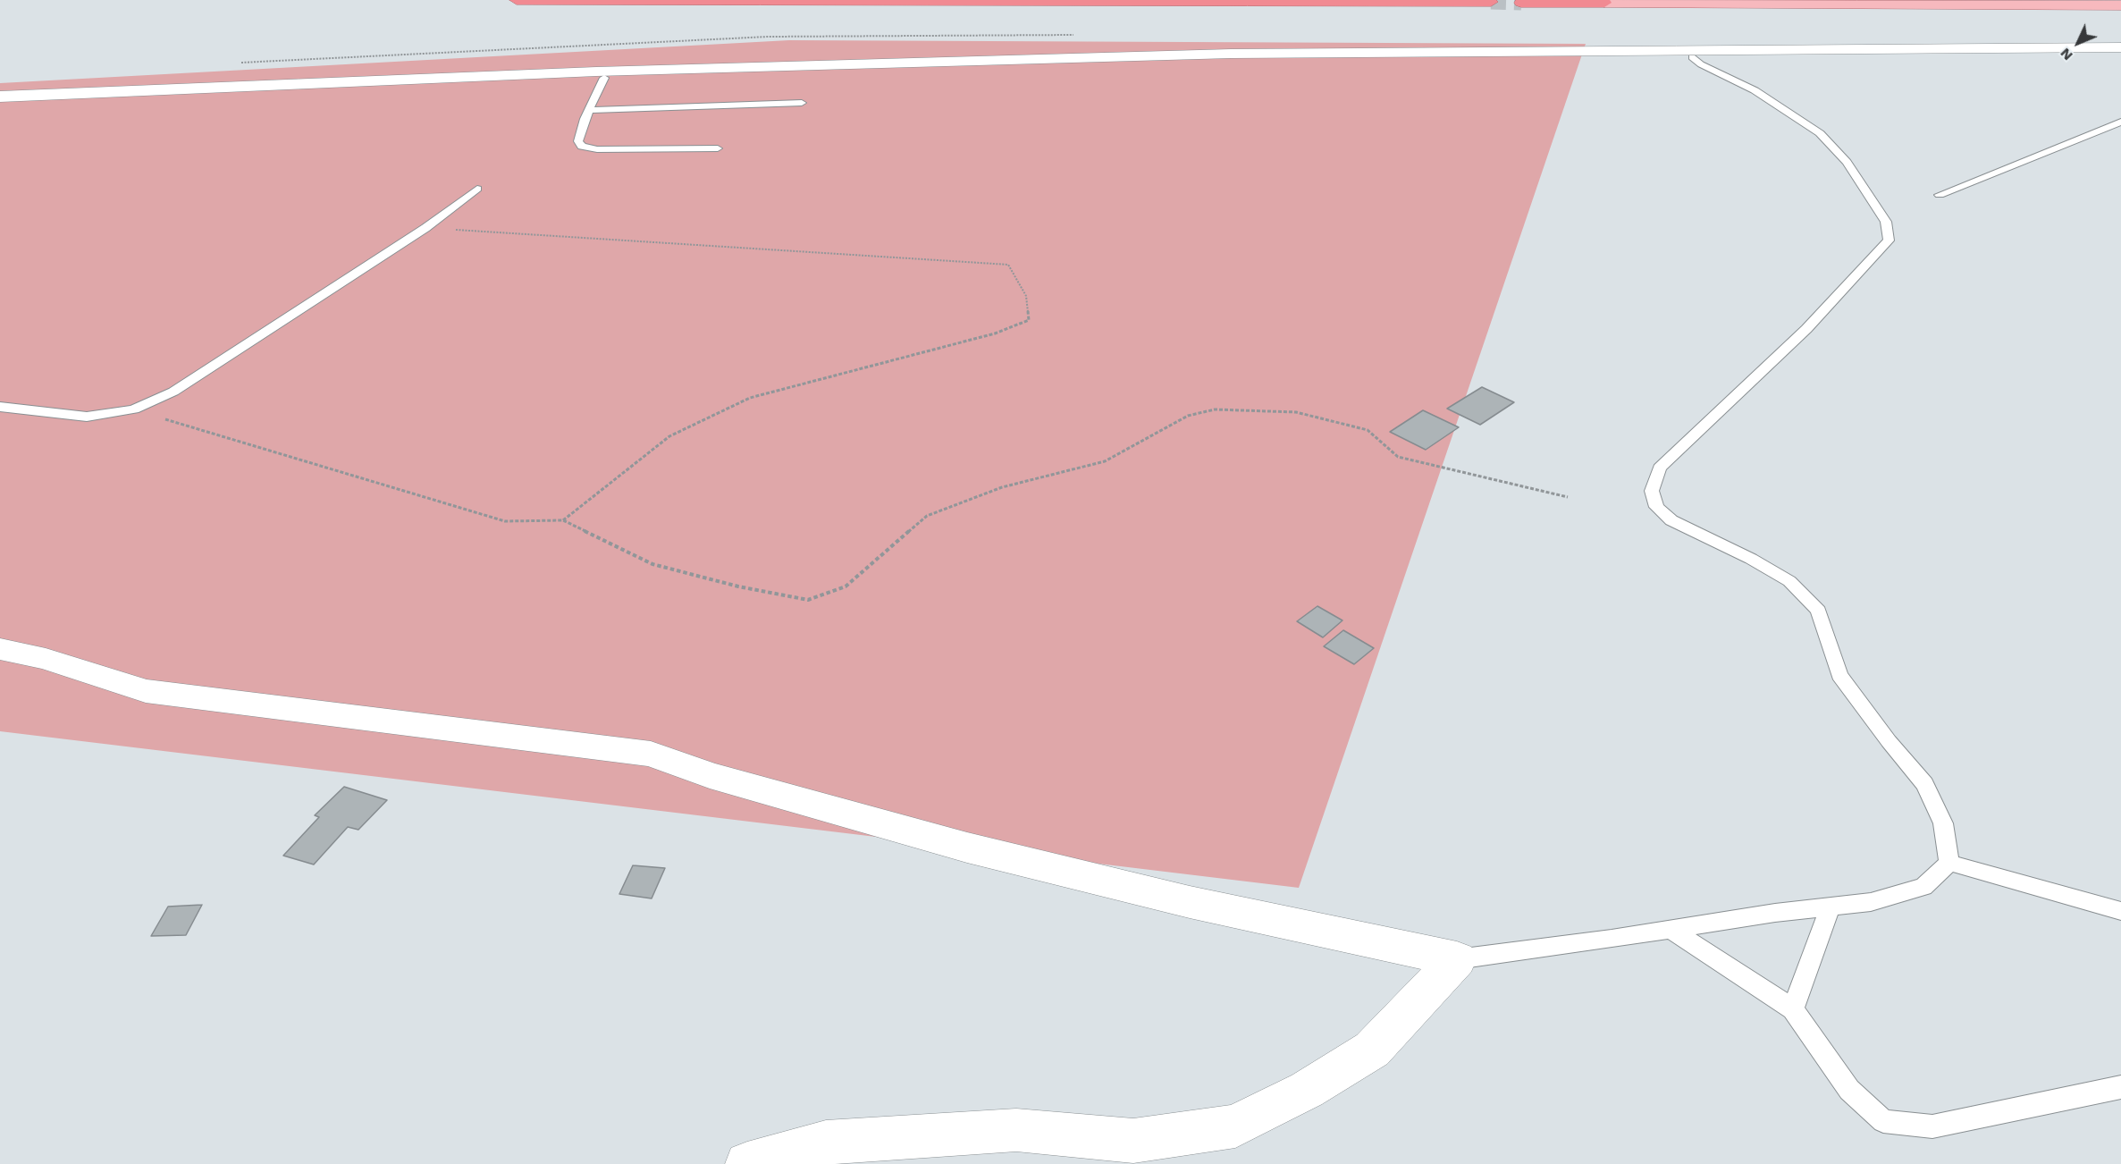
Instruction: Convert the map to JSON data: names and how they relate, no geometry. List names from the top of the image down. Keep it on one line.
{"north":"bottom left"}
